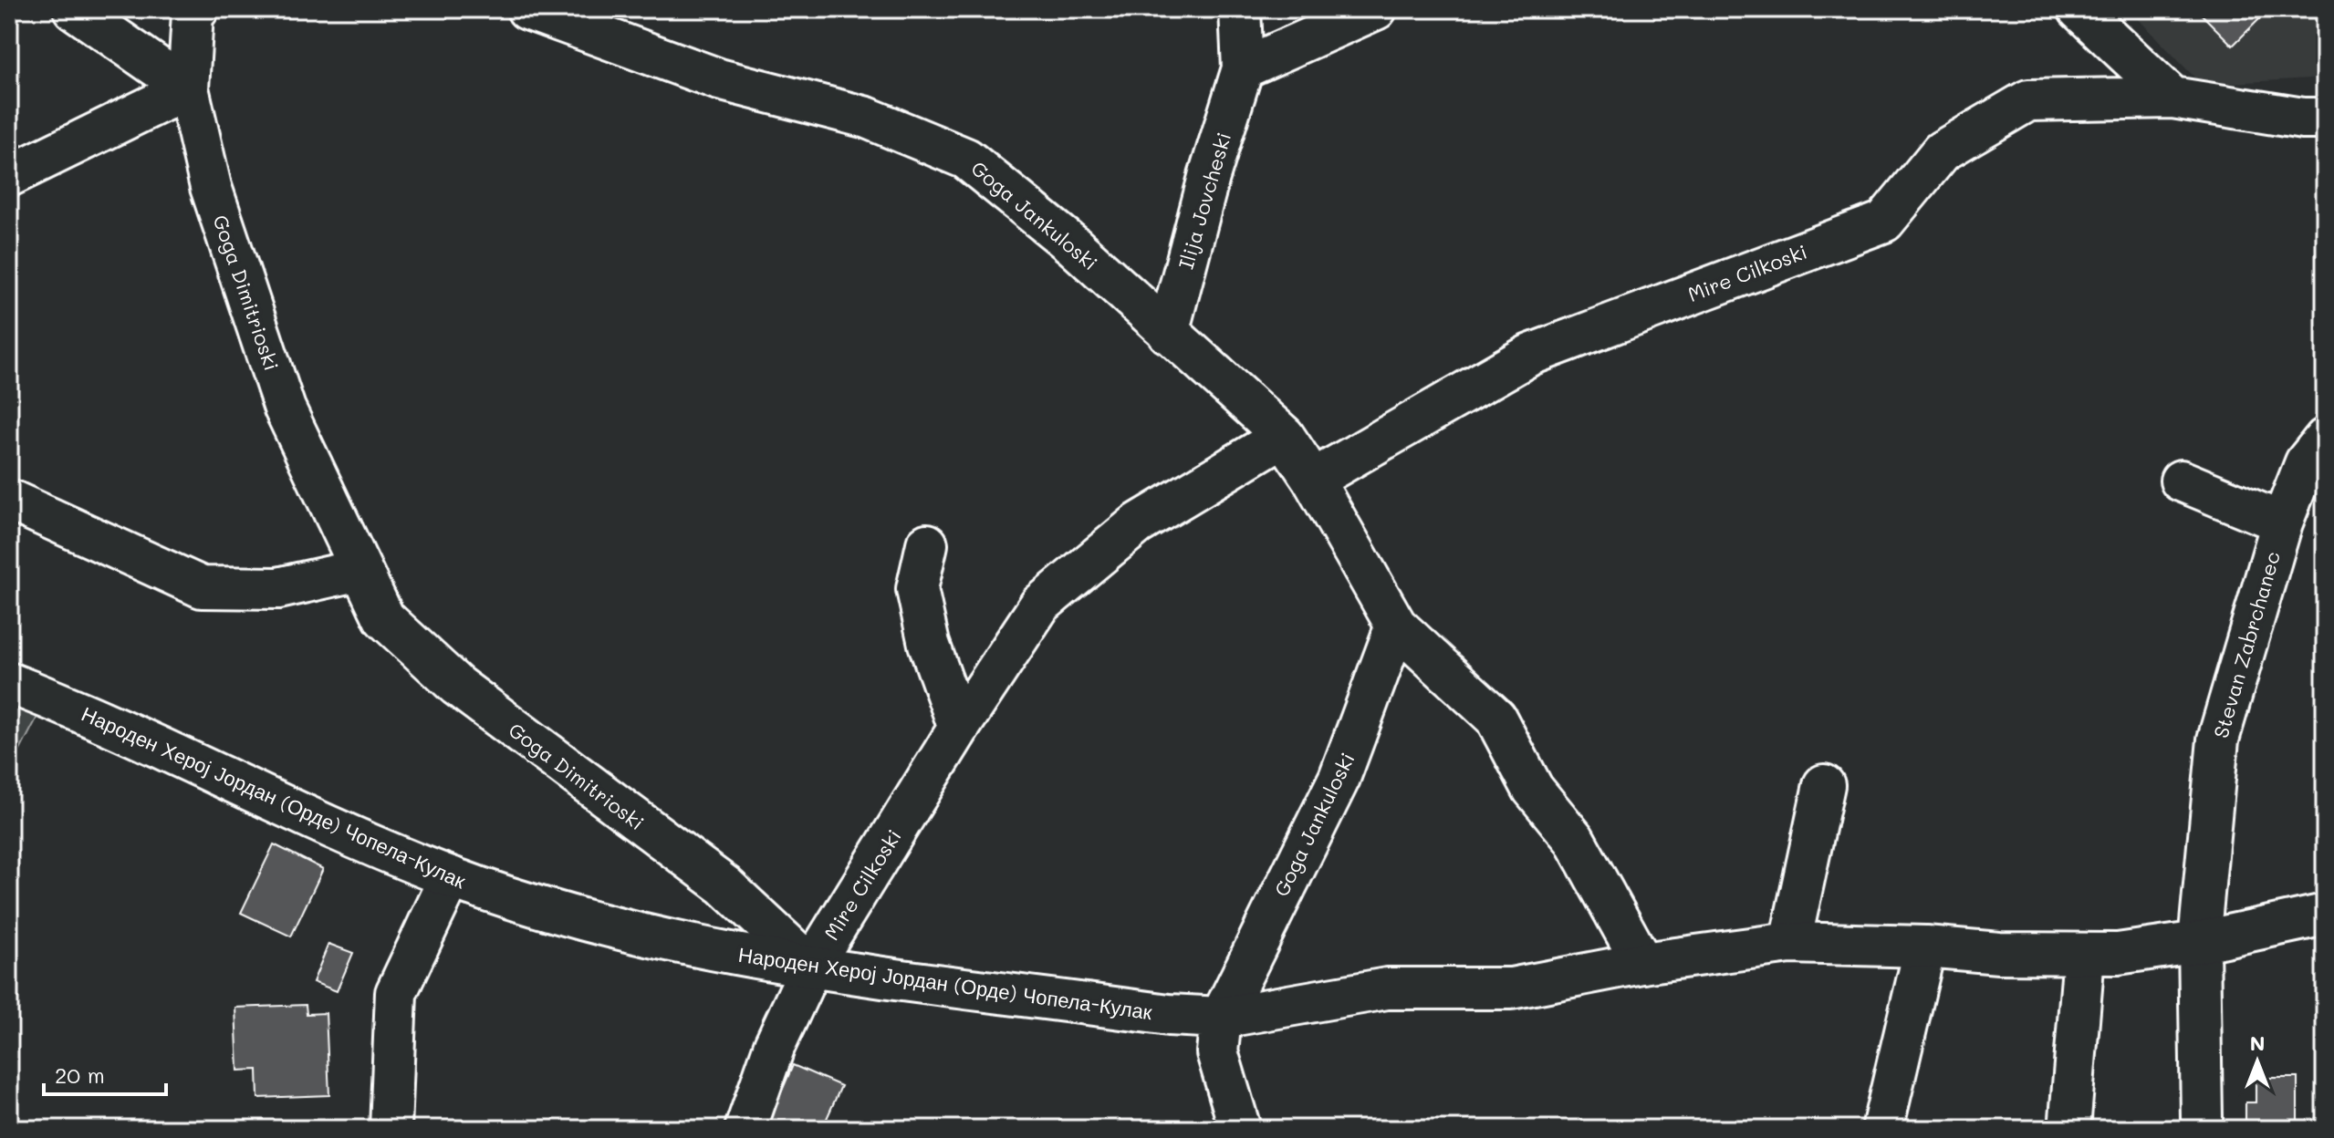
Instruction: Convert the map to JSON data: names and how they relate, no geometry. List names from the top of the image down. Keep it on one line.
{"streets":{"street":["Ilija Jovcheski","Goga Jankuloski","Mire Cilkoski","Goga Dimitrioski","Stevan Zabrchanec","Народен Херој Јордан (Орде) Чопела-Кулак"]},"crossings":[["Ilija Jovcheski","Goga Jankuloski"],["Goga Jankuloski","Mire Cilkoski"],["Goga Jankuloski","Народен Херој Јордан (Орде) Чопела-Кулак"],["Mire Cilkoski","Goga Dimitrioski"],["Mire Cilkoski","Народен Херој Јордан (Орде) Чопела-Кулак"],["Goga Dimitrioski","Народен Херој Јордан (Орде) Чопела-Кулак"],["Stevan Zabrchanec","Народен Херој Јордан (Орде) Чопела-Кулак"]],"scale_bar":"20 m","north":"top"}
